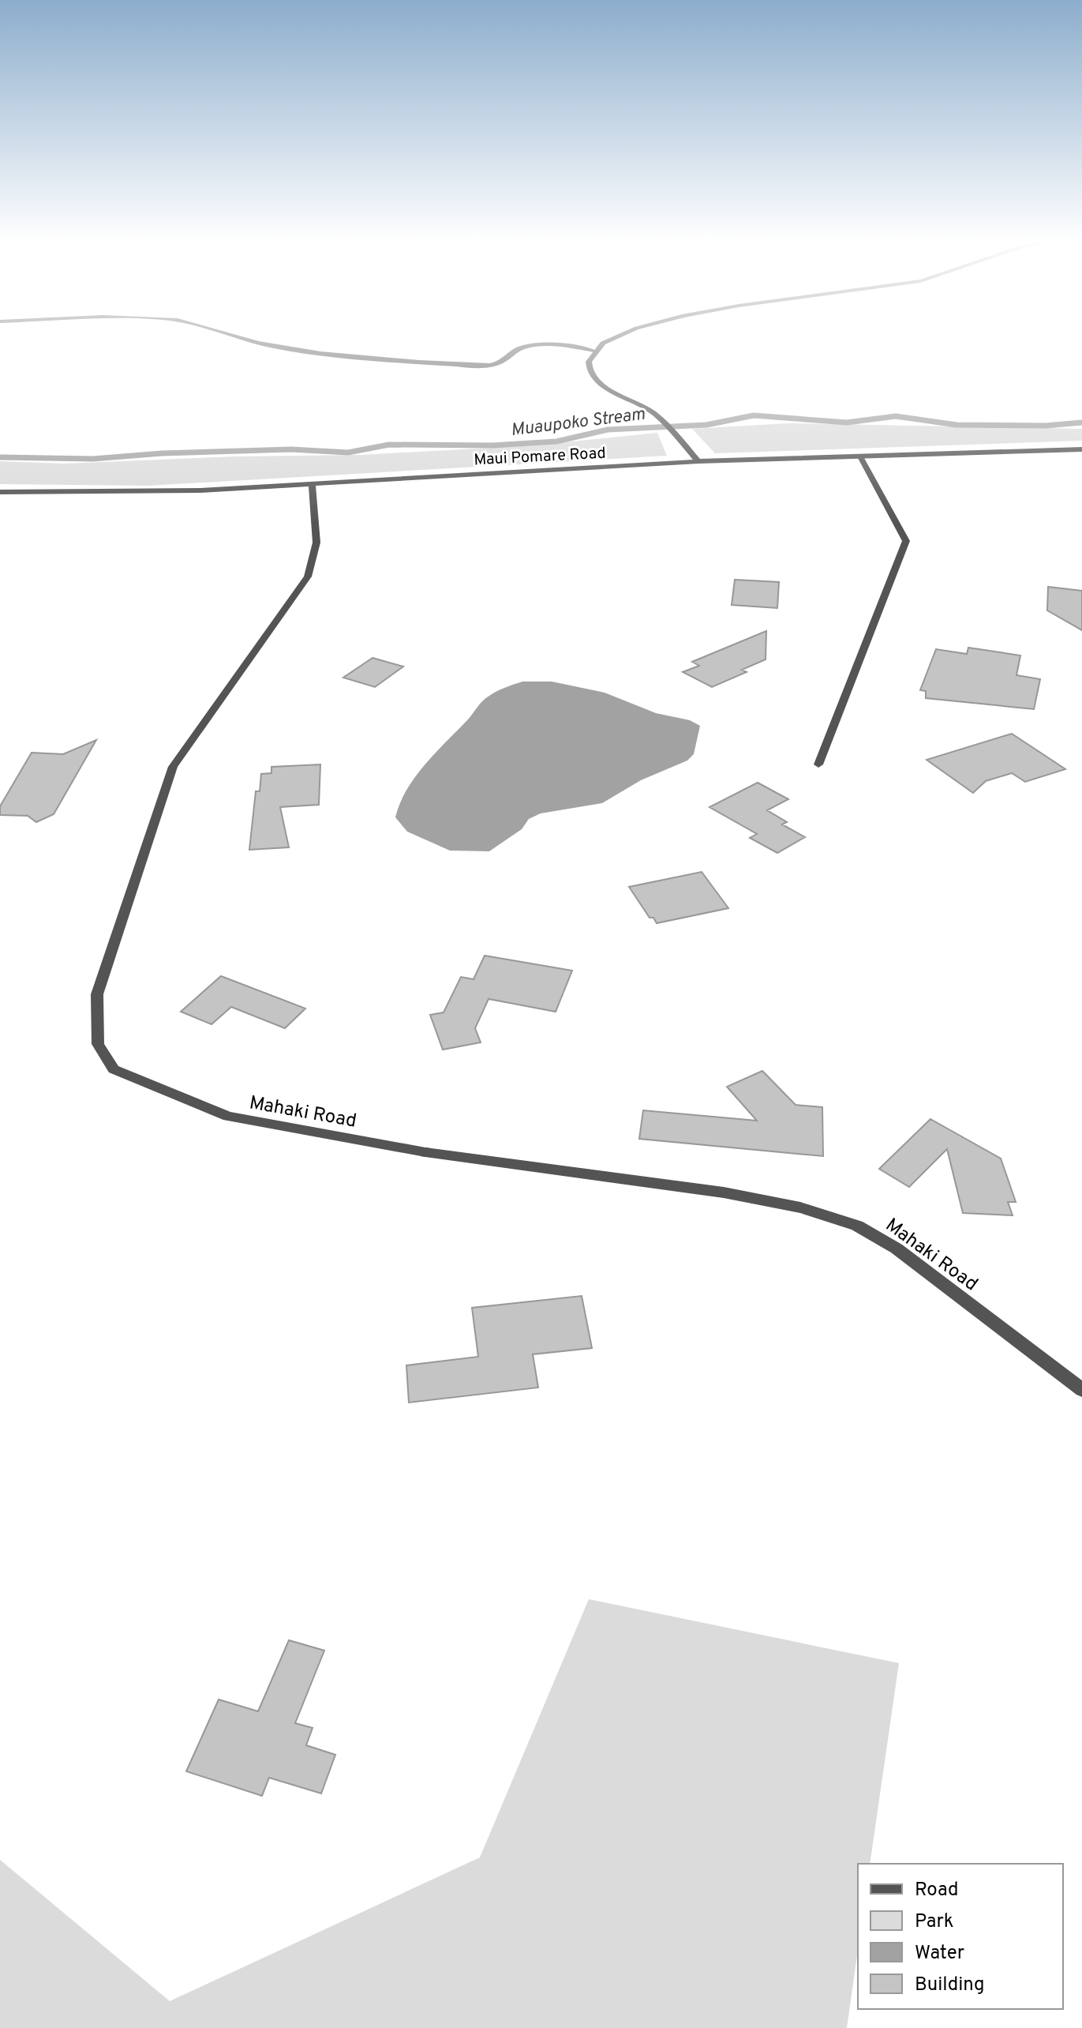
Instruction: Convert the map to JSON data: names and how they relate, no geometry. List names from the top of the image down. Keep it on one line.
{"streets":{"street":["Maui Pomare Road","Mahaki Road"]},"crossings":[["Maui Pomare Road","Mahaki Road"]],"water":["Muaupoko Stream"],"legend":["Road","Park","Water","Building"]}
